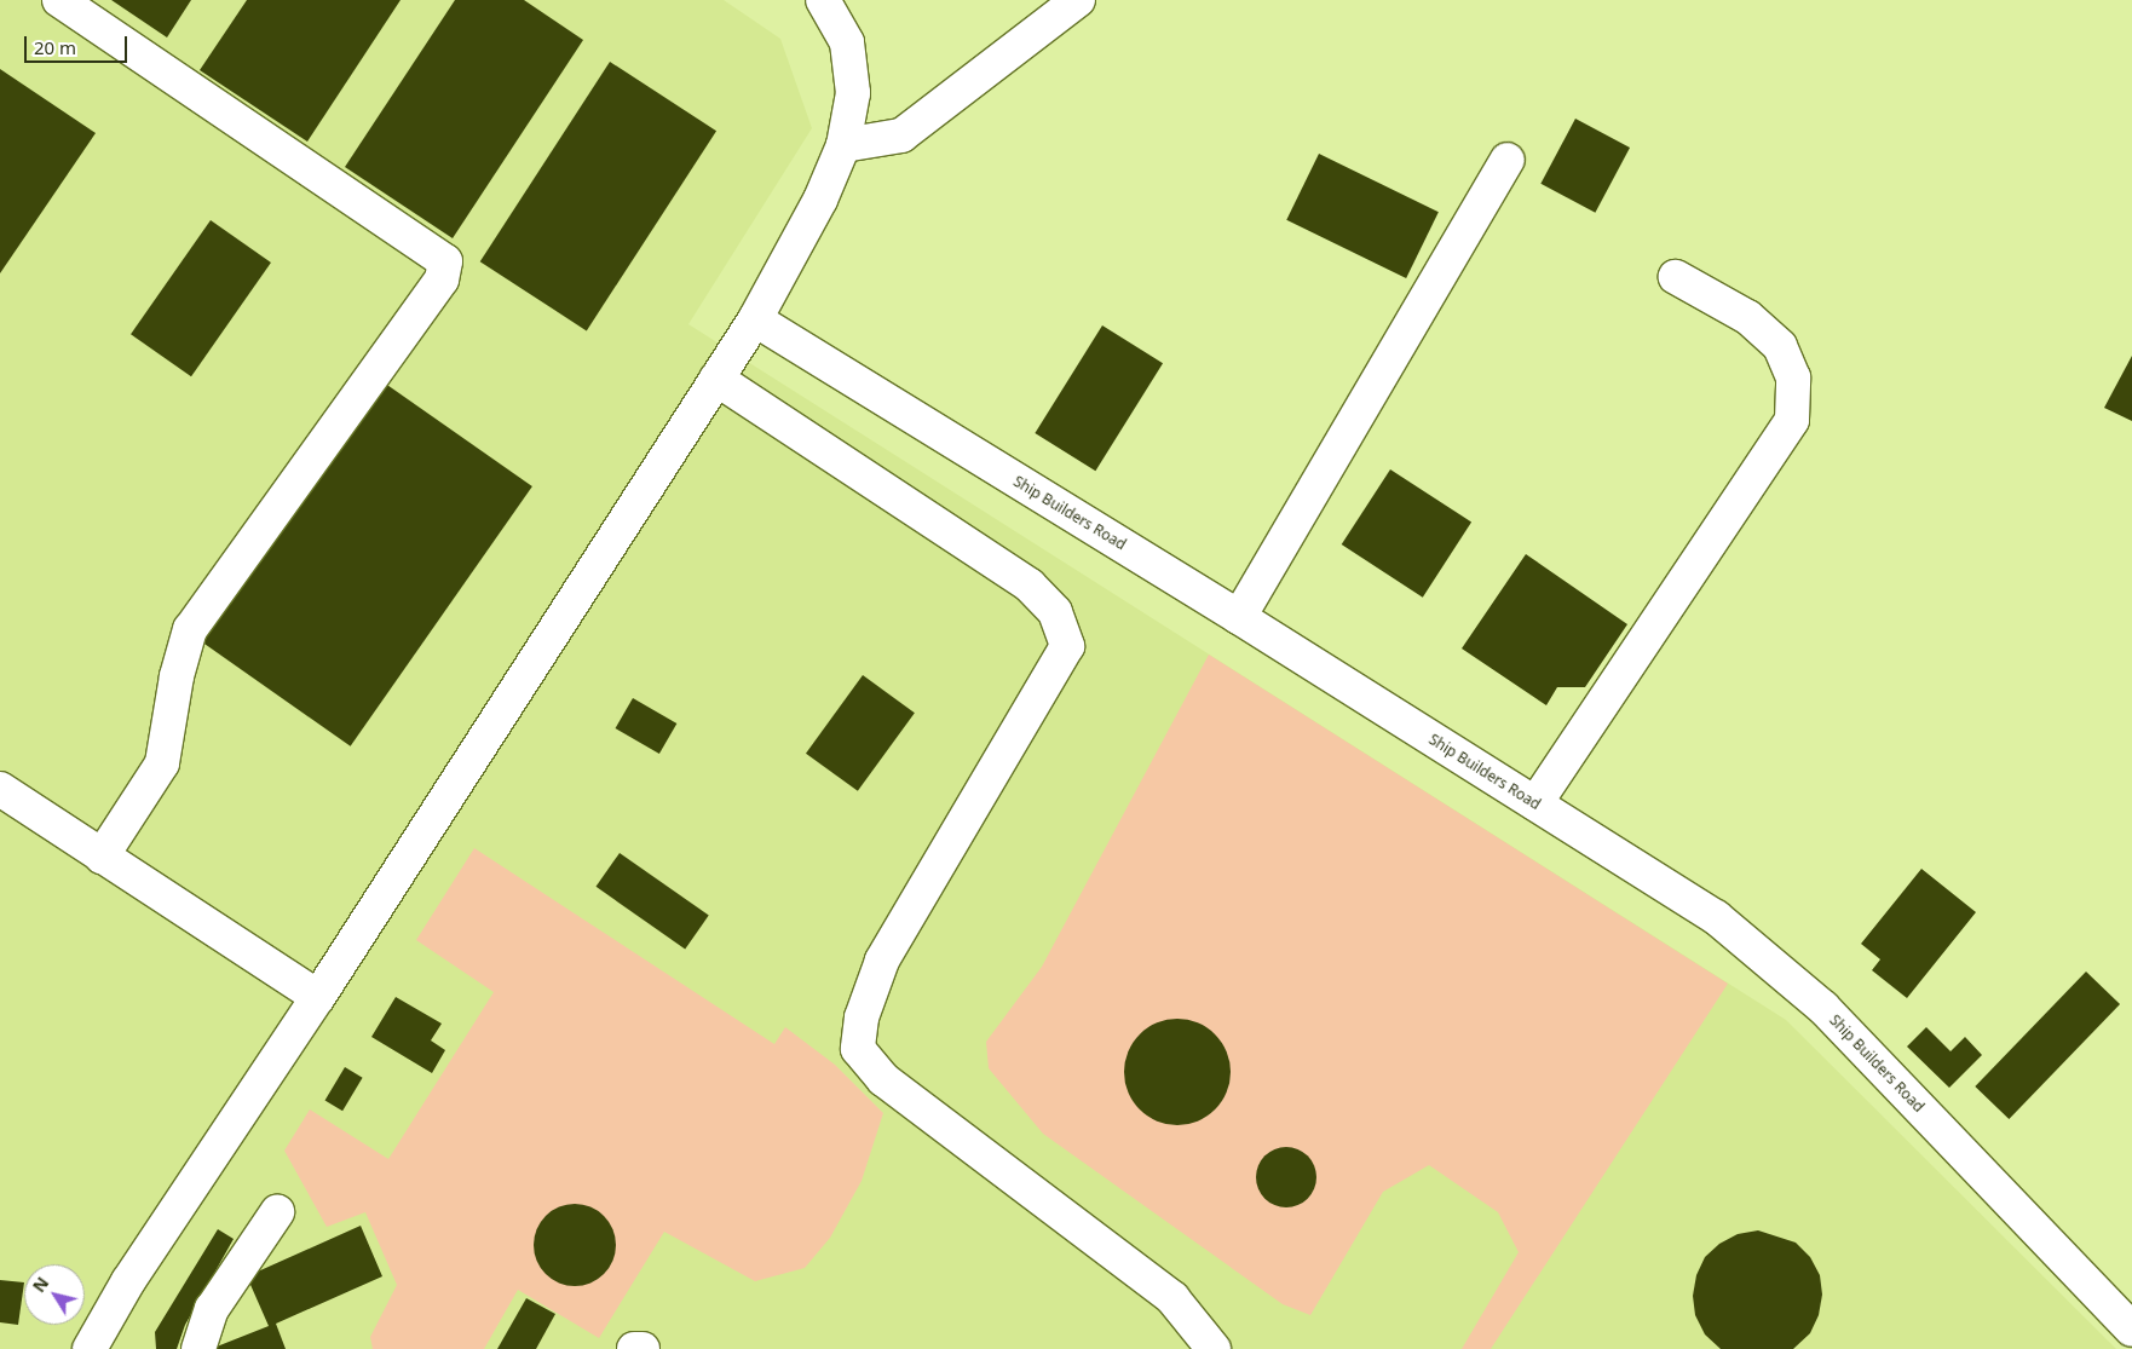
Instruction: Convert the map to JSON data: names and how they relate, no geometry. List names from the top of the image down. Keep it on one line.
{"streets":{"street":["Ship Builders Road"]},"scale_bar":"20 m","north":"top left"}
